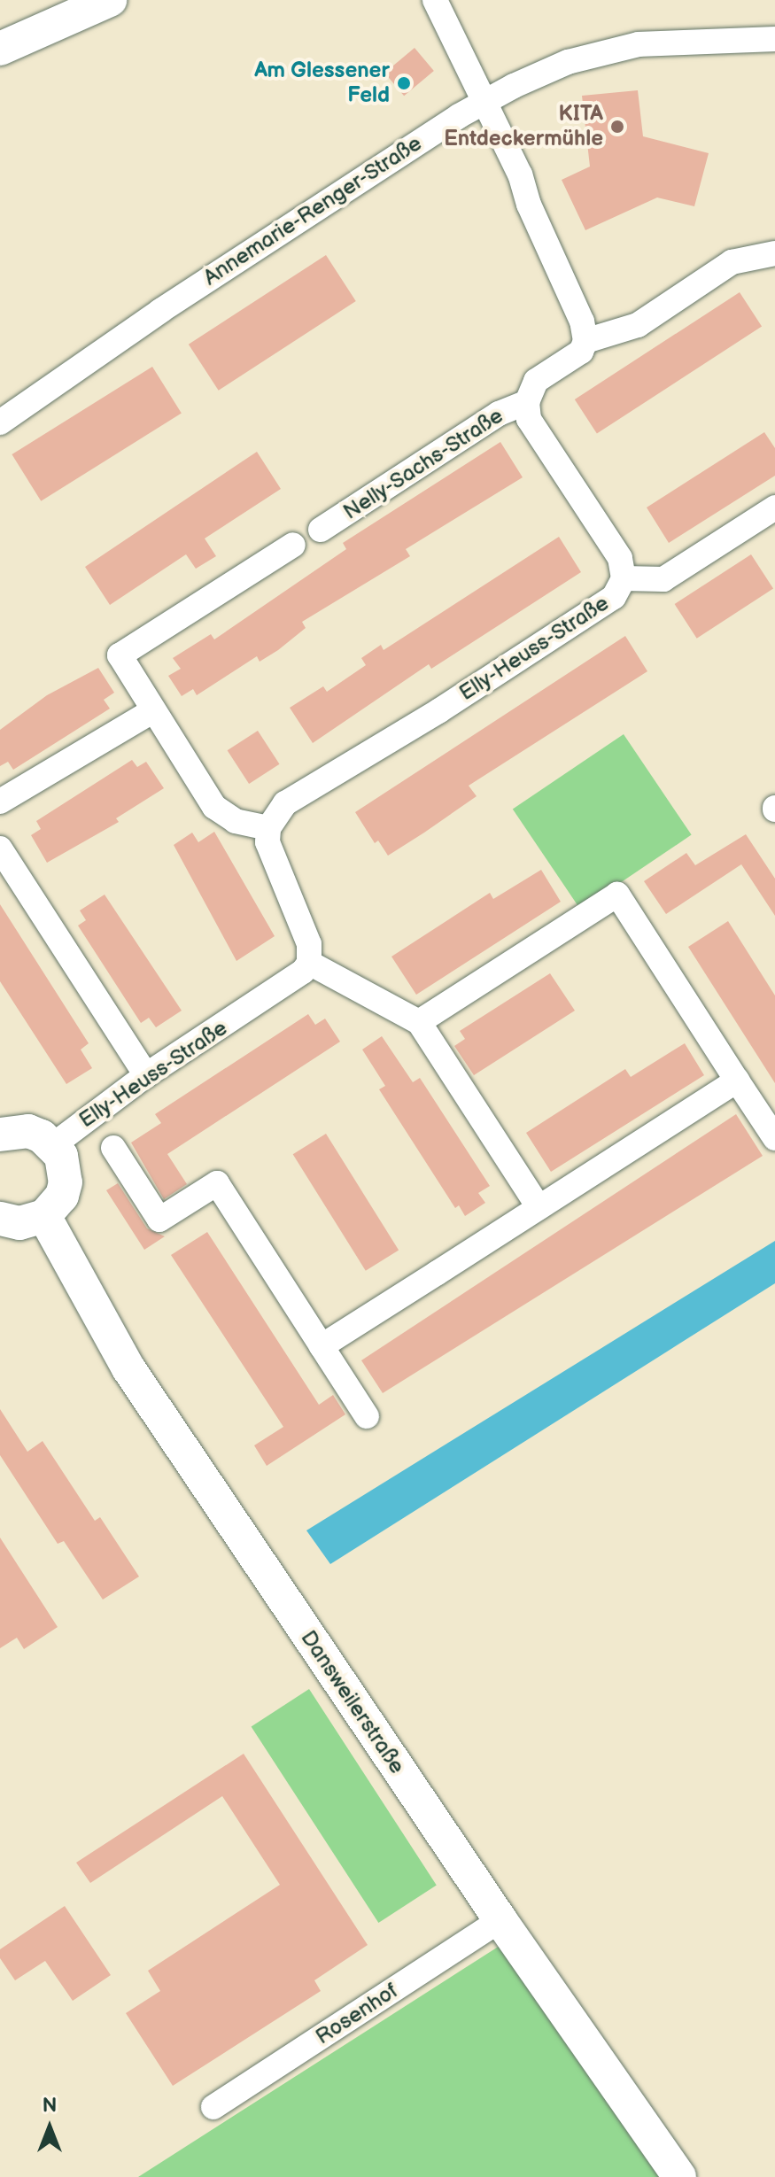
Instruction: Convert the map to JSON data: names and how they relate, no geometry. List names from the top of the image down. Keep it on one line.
{"streets":{"main road":["Dansweilerstraße"],"street":["Annemarie-Renger-Straße","Nelly-Sachs-Straße","Elly-Heuss-Straße","Rosenhof"]},"crossings":[["Nelly-Sachs-Straße","Elly-Heuss-Straße"],["Dansweilerstraße","Rosenhof"]],"places":["Am Glessener Feld","KITA Entdeckermühle"],"north":"top"}
